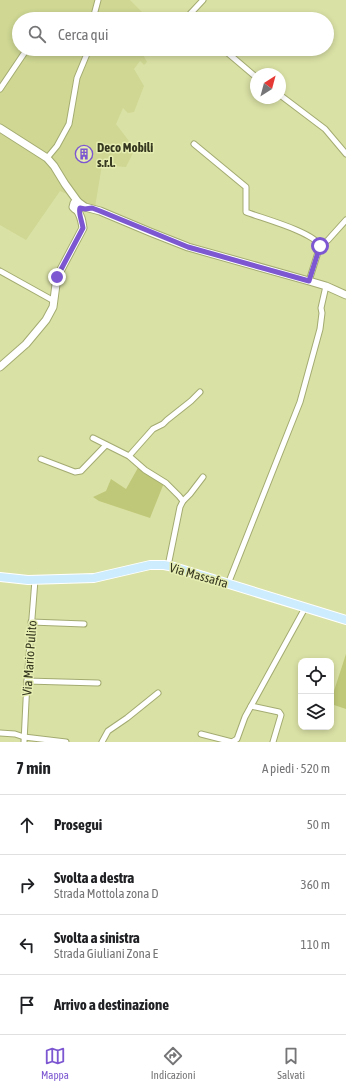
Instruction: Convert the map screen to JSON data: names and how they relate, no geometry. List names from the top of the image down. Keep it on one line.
{"streets":{"main road":["Via Massafra"],"street":["Via Mario Pulito"]},"crossings":[["Via Massafra","Via Mario Pulito"]],"places":{"building":["Deco Mobili s.r.l."]},"north":"top right","page":{"search":"Cerca qui","heading":["7 min","A piedi · 520 m"],"list":[["Prosegui","50 m"],["Svolta a destra","Strada Mottola zona D","360 m"],["Svolta a sinistra","Strada Giuliani Zona E","110 m"],"Arrivo a destinazione"],"nav":["Mappa","Indicazioni","Salvati"]}}
